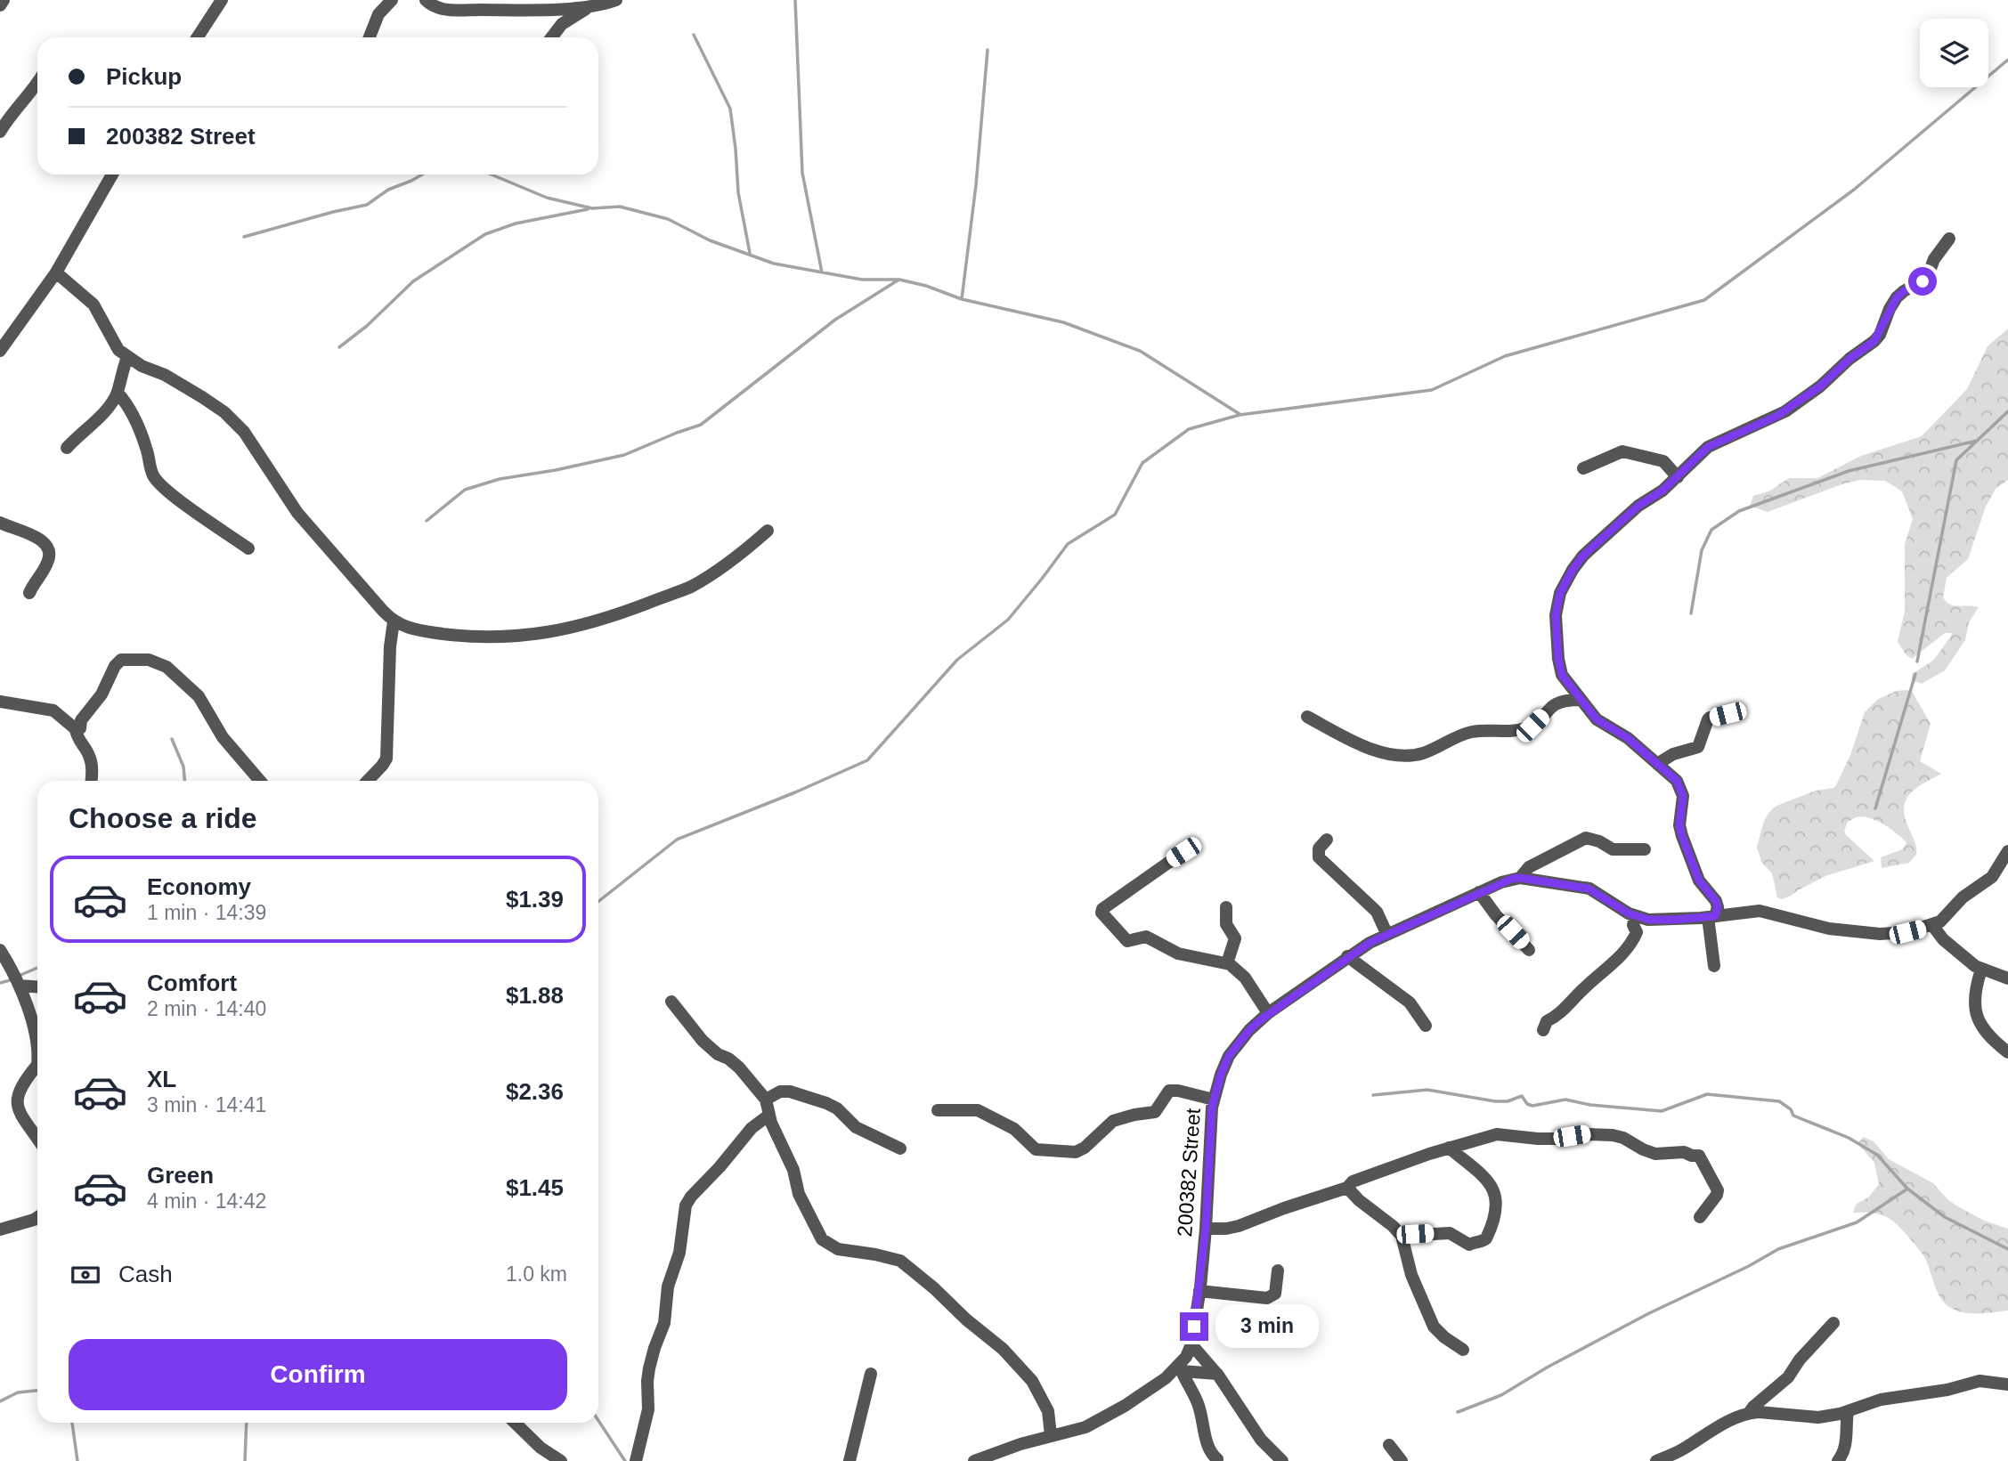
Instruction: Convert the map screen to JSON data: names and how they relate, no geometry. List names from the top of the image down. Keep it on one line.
{"streets":{"street":["200382 Street"]},"page":{"banner":["Pickup","200382 Street"],"heading":"Choose a ride","list":[{"name":"Economy","note":"1 min · 14:39","value":"$1.39"},{"name":"Comfort","note":"2 min · 14:40","value":"$1.88"},{"name":"XL","note":"3 min · 14:41","value":"$2.36"},{"name":"Green","note":"4 min · 14:42","value":"$1.45"}],"pay":["Cash","1.0 km"],"bubble":"3 min","buttons":"Confirm"}}
